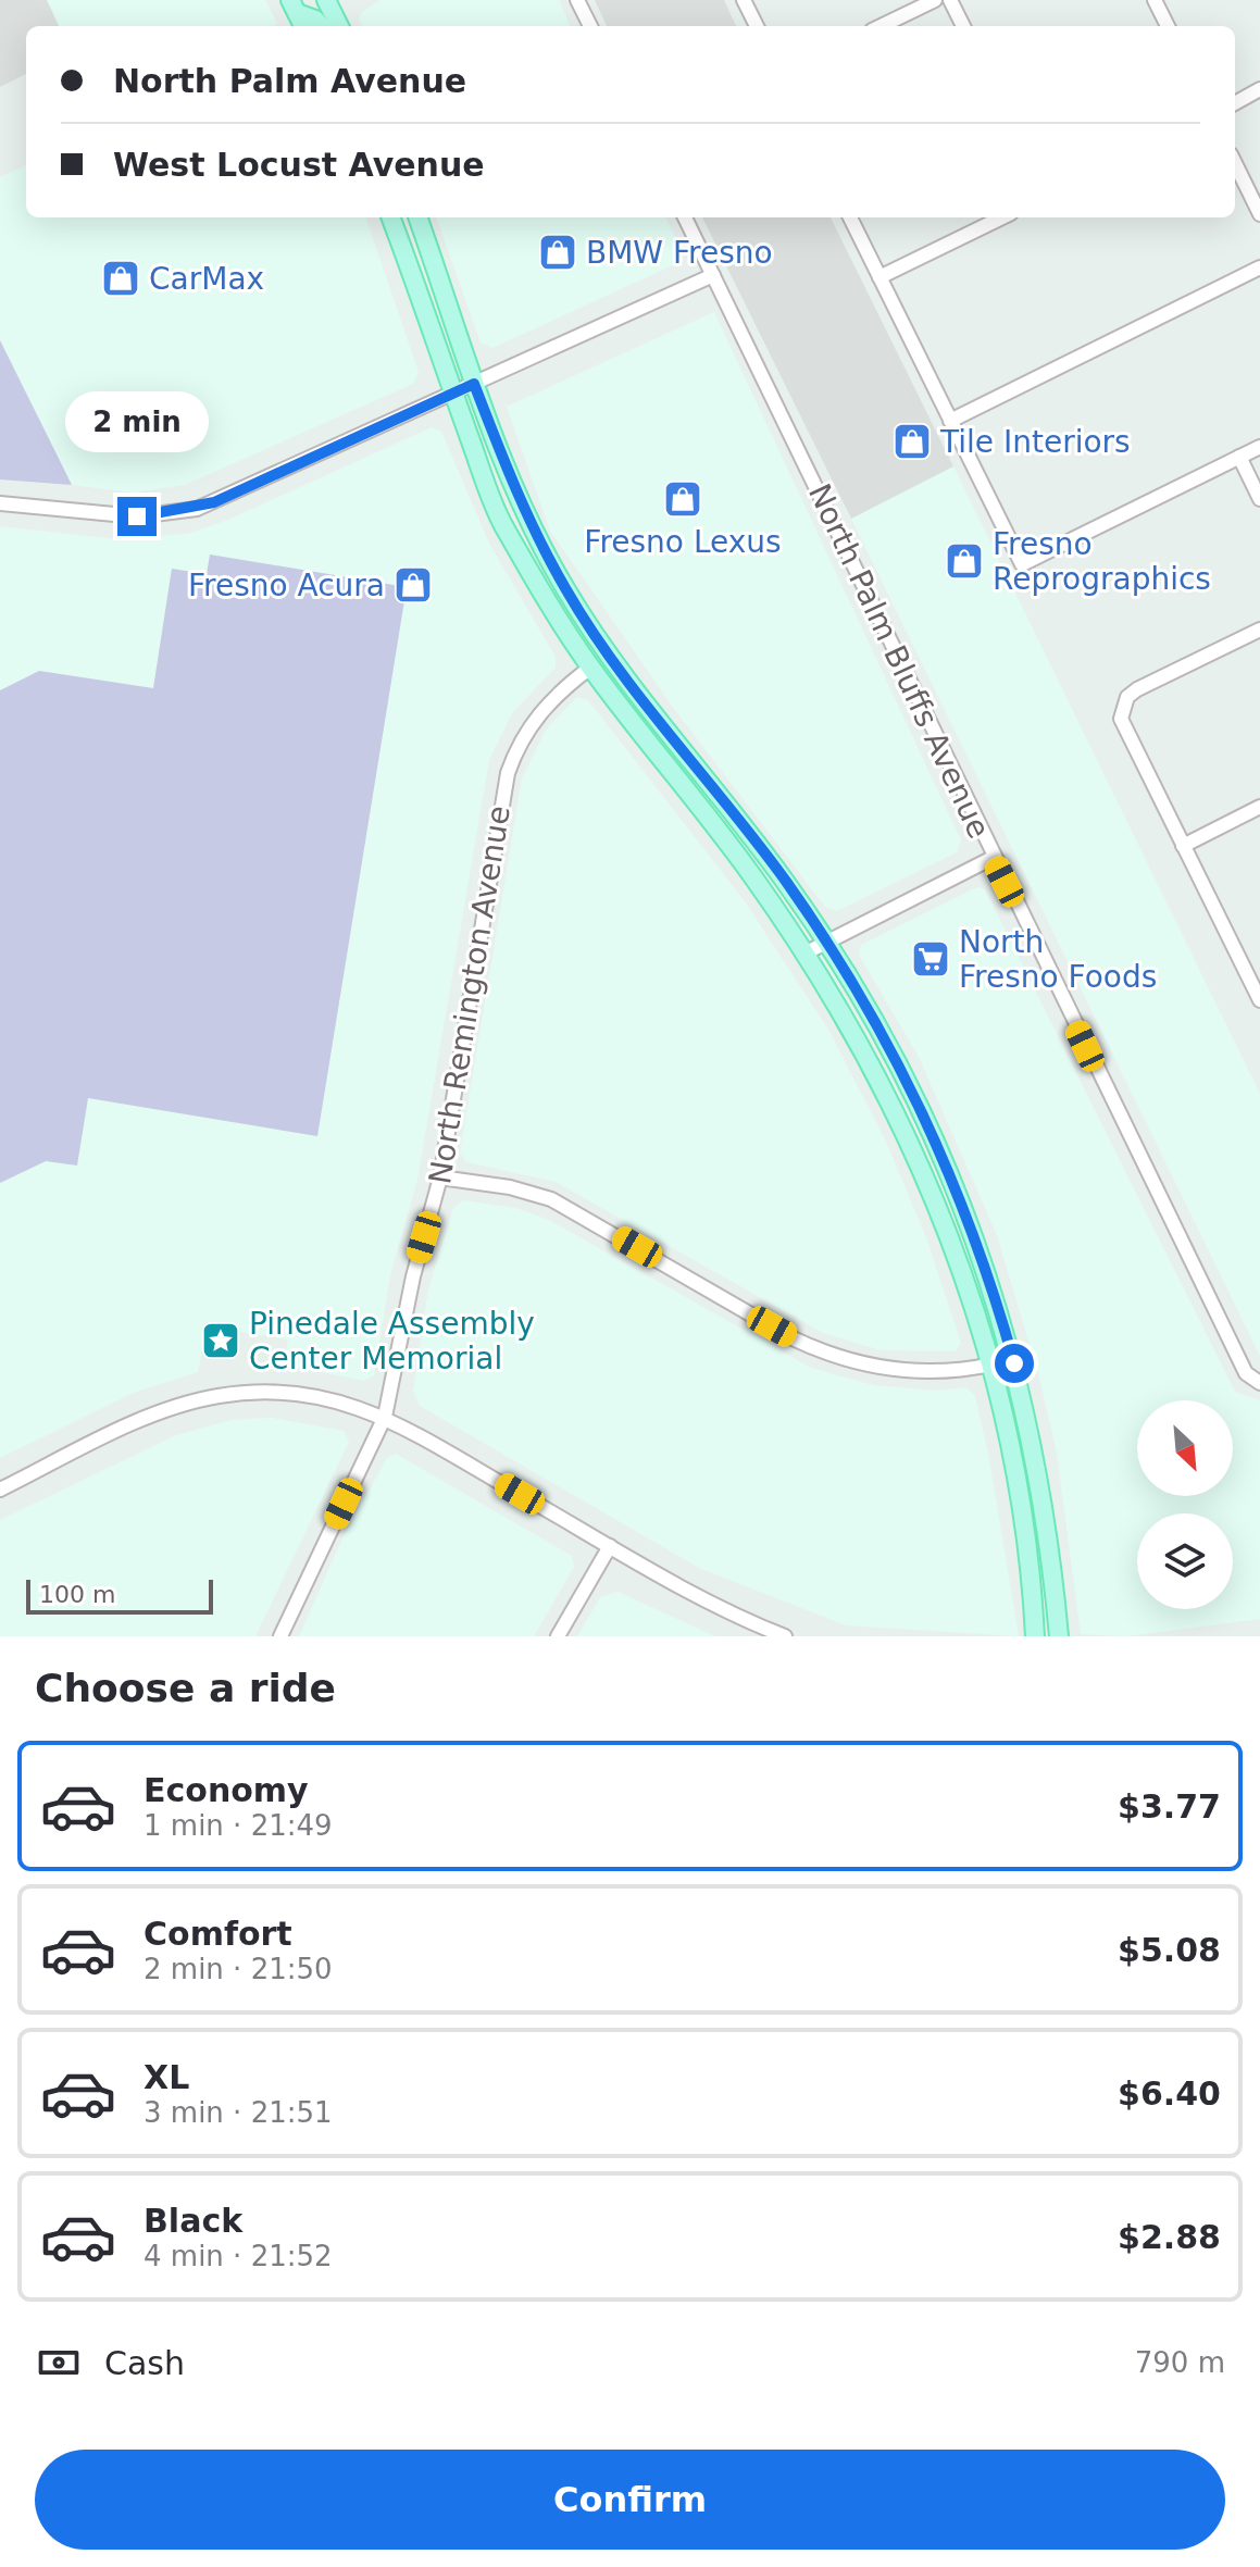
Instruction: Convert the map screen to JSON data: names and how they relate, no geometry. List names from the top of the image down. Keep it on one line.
{"streets":{"street":["North Palm Bluffs Avenue","North Remington Avenue"]},"places":{"shop":["BMW Fresno","CarMax","Tile Interiors","Fresno Lexus","Fresno Reprographics","Fresno Acura"],"supermarket":["North Fresno Foods"],"place":["Pinedale Assembly Center Memorial"]},"scale_bar":"100 m","north":"bottom right","page":{"banner":["North Palm Avenue","West Locust Avenue"],"bubble":"2 min","scale":"100 m","heading":"Choose a ride","list":[{"name":"Economy","note":"1 min · 21:49","value":"$3.77"},{"name":"Comfort","note":"2 min · 21:50","value":"$5.08"},{"name":"XL","note":"3 min · 21:51","value":"$6.40"},{"name":"Black","note":"4 min · 21:52","value":"$2.88"}],"pay":["Cash","790 m"],"buttons":"Confirm"}}
